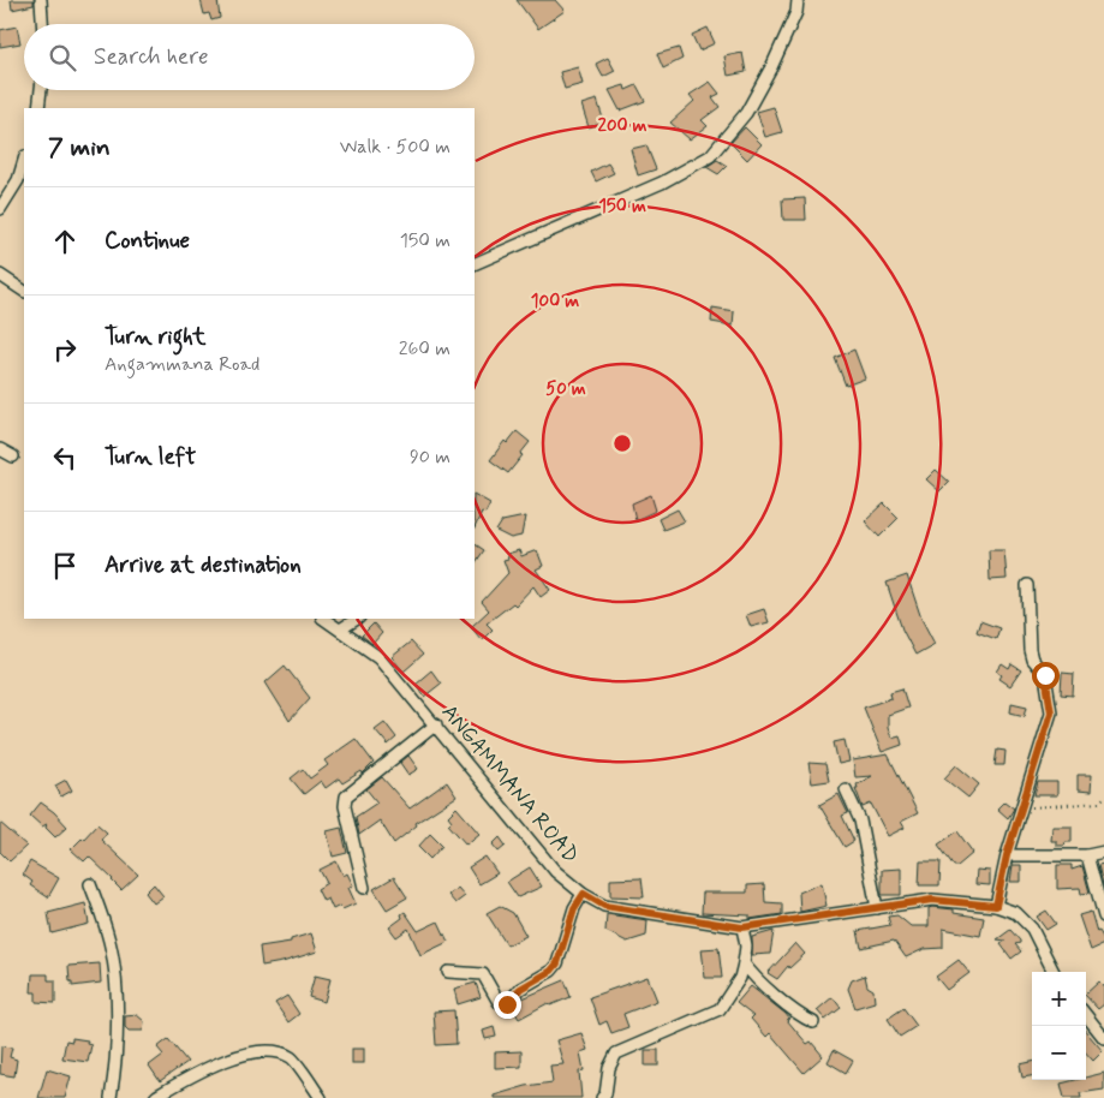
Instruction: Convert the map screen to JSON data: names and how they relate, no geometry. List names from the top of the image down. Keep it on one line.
{"streets":{"street":["ANGAMMANA ROAD"]},"page":{"search":"Search here","heading":["7 min","Walk · 500 m"],"list":[["Continue","150 m"],["Turn right","Angammana Road","260 m"],["Turn left","90 m"],"Arrive at destination"],"map_buttons":["+","−"]},"rings":["200 m","150 m","100 m","50 m"]}
